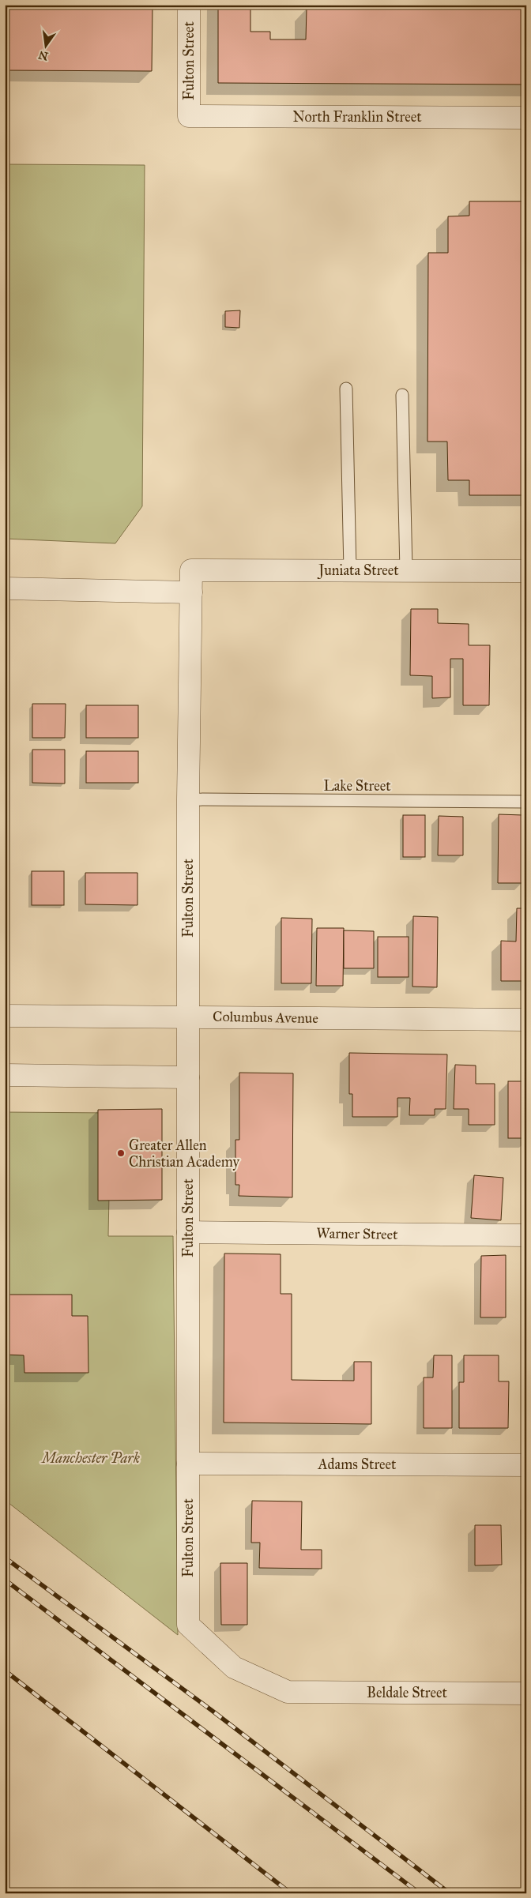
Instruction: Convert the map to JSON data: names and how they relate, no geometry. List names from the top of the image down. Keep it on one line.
{"streets":{"street":["Fulton Street","North Franklin Street","Juniata Street","Columbus Avenue","Warner Street","Adams Street","Beldale Street"],"lane":["Lake Street"]},"crossings":[["Fulton Street","North Franklin Street"],["Fulton Street","Juniata Street"],["Fulton Street","Lake Street"],["Fulton Street","Columbus Avenue"],["Fulton Street","Warner Street"],["Fulton Street","Adams Street"],["Fulton Street","Beldale Street"]],"parks":["Manchester Park"],"places":["Greater Allen Christian Academy"],"north":"bottom"}
